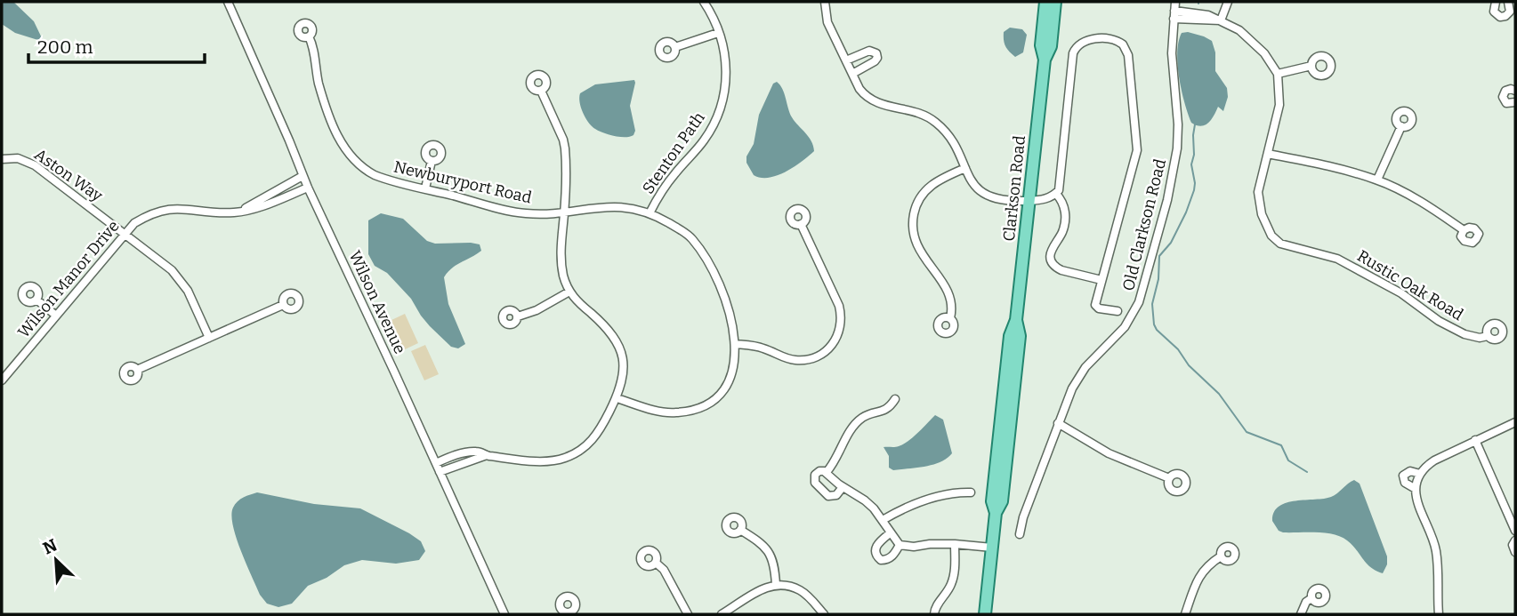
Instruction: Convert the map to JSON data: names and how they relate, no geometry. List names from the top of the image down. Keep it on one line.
{"streets":{"main road":["Clarkson Road"],"street":["Stenton Path","Aston Way","Newburyport Road","Old Clarkson Road","Wilson Manor Drive","Rustic Oak Road","Wilson Avenue"]},"crossings":[["Stenton Path","Newburyport Road"],["Aston Way","Wilson Manor Drive"],["Wilson Manor Drive","Wilson Avenue"]],"scale_bar":"200 m","north":"top left"}
